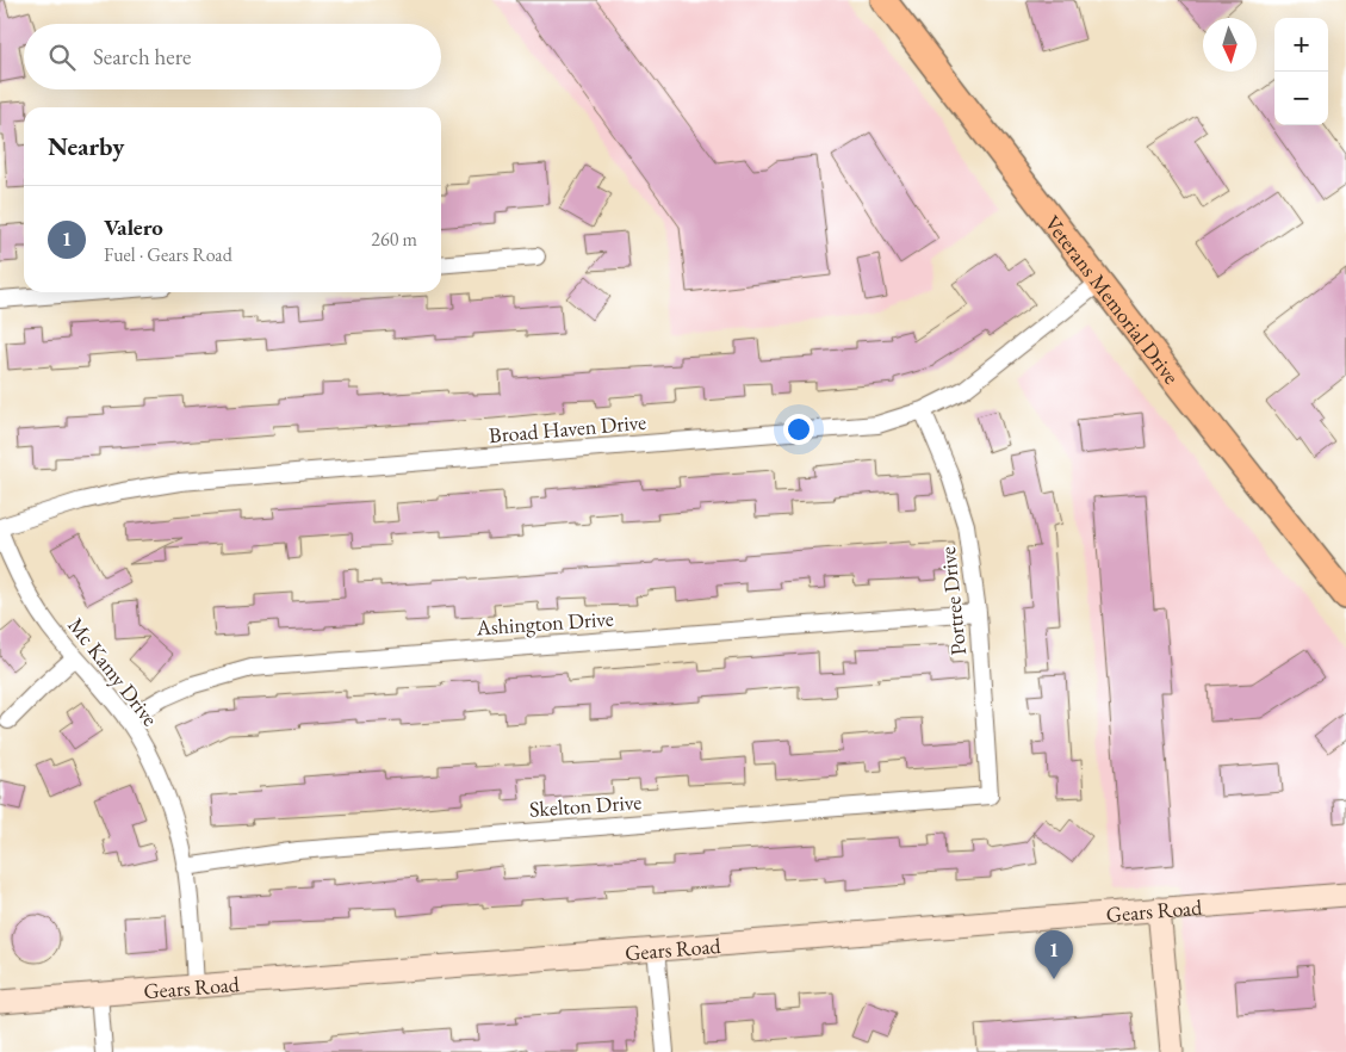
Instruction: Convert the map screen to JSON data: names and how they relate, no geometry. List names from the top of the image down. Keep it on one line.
{"streets":{"main road":["Veterans Memorial Drive","Gears Road"],"street":["Broad Haven Drive","Portree Drive","Ashington Drive","Mc Kamy Drive","Skelton Drive"]},"crossings":[["Veterans Memorial Drive","Broad Haven Drive"],["Broad Haven Drive","Portree Drive"],["Broad Haven Drive","Mc Kamy Drive"],["Portree Drive","Ashington Drive"],["Portree Drive","Skelton Drive"],["Ashington Drive","Mc Kamy Drive"],["Mc Kamy Drive","Skelton Drive"],["Mc Kamy Drive","Gears Road"]],"north":"bottom","page":{"map_buttons":["+","−"],"search":"Search here","heading":"Nearby","list":[{"mark":"1","name":"Valero","note":"Fuel · Gears Road","value":"260 m"}],"pins":"1"}}
